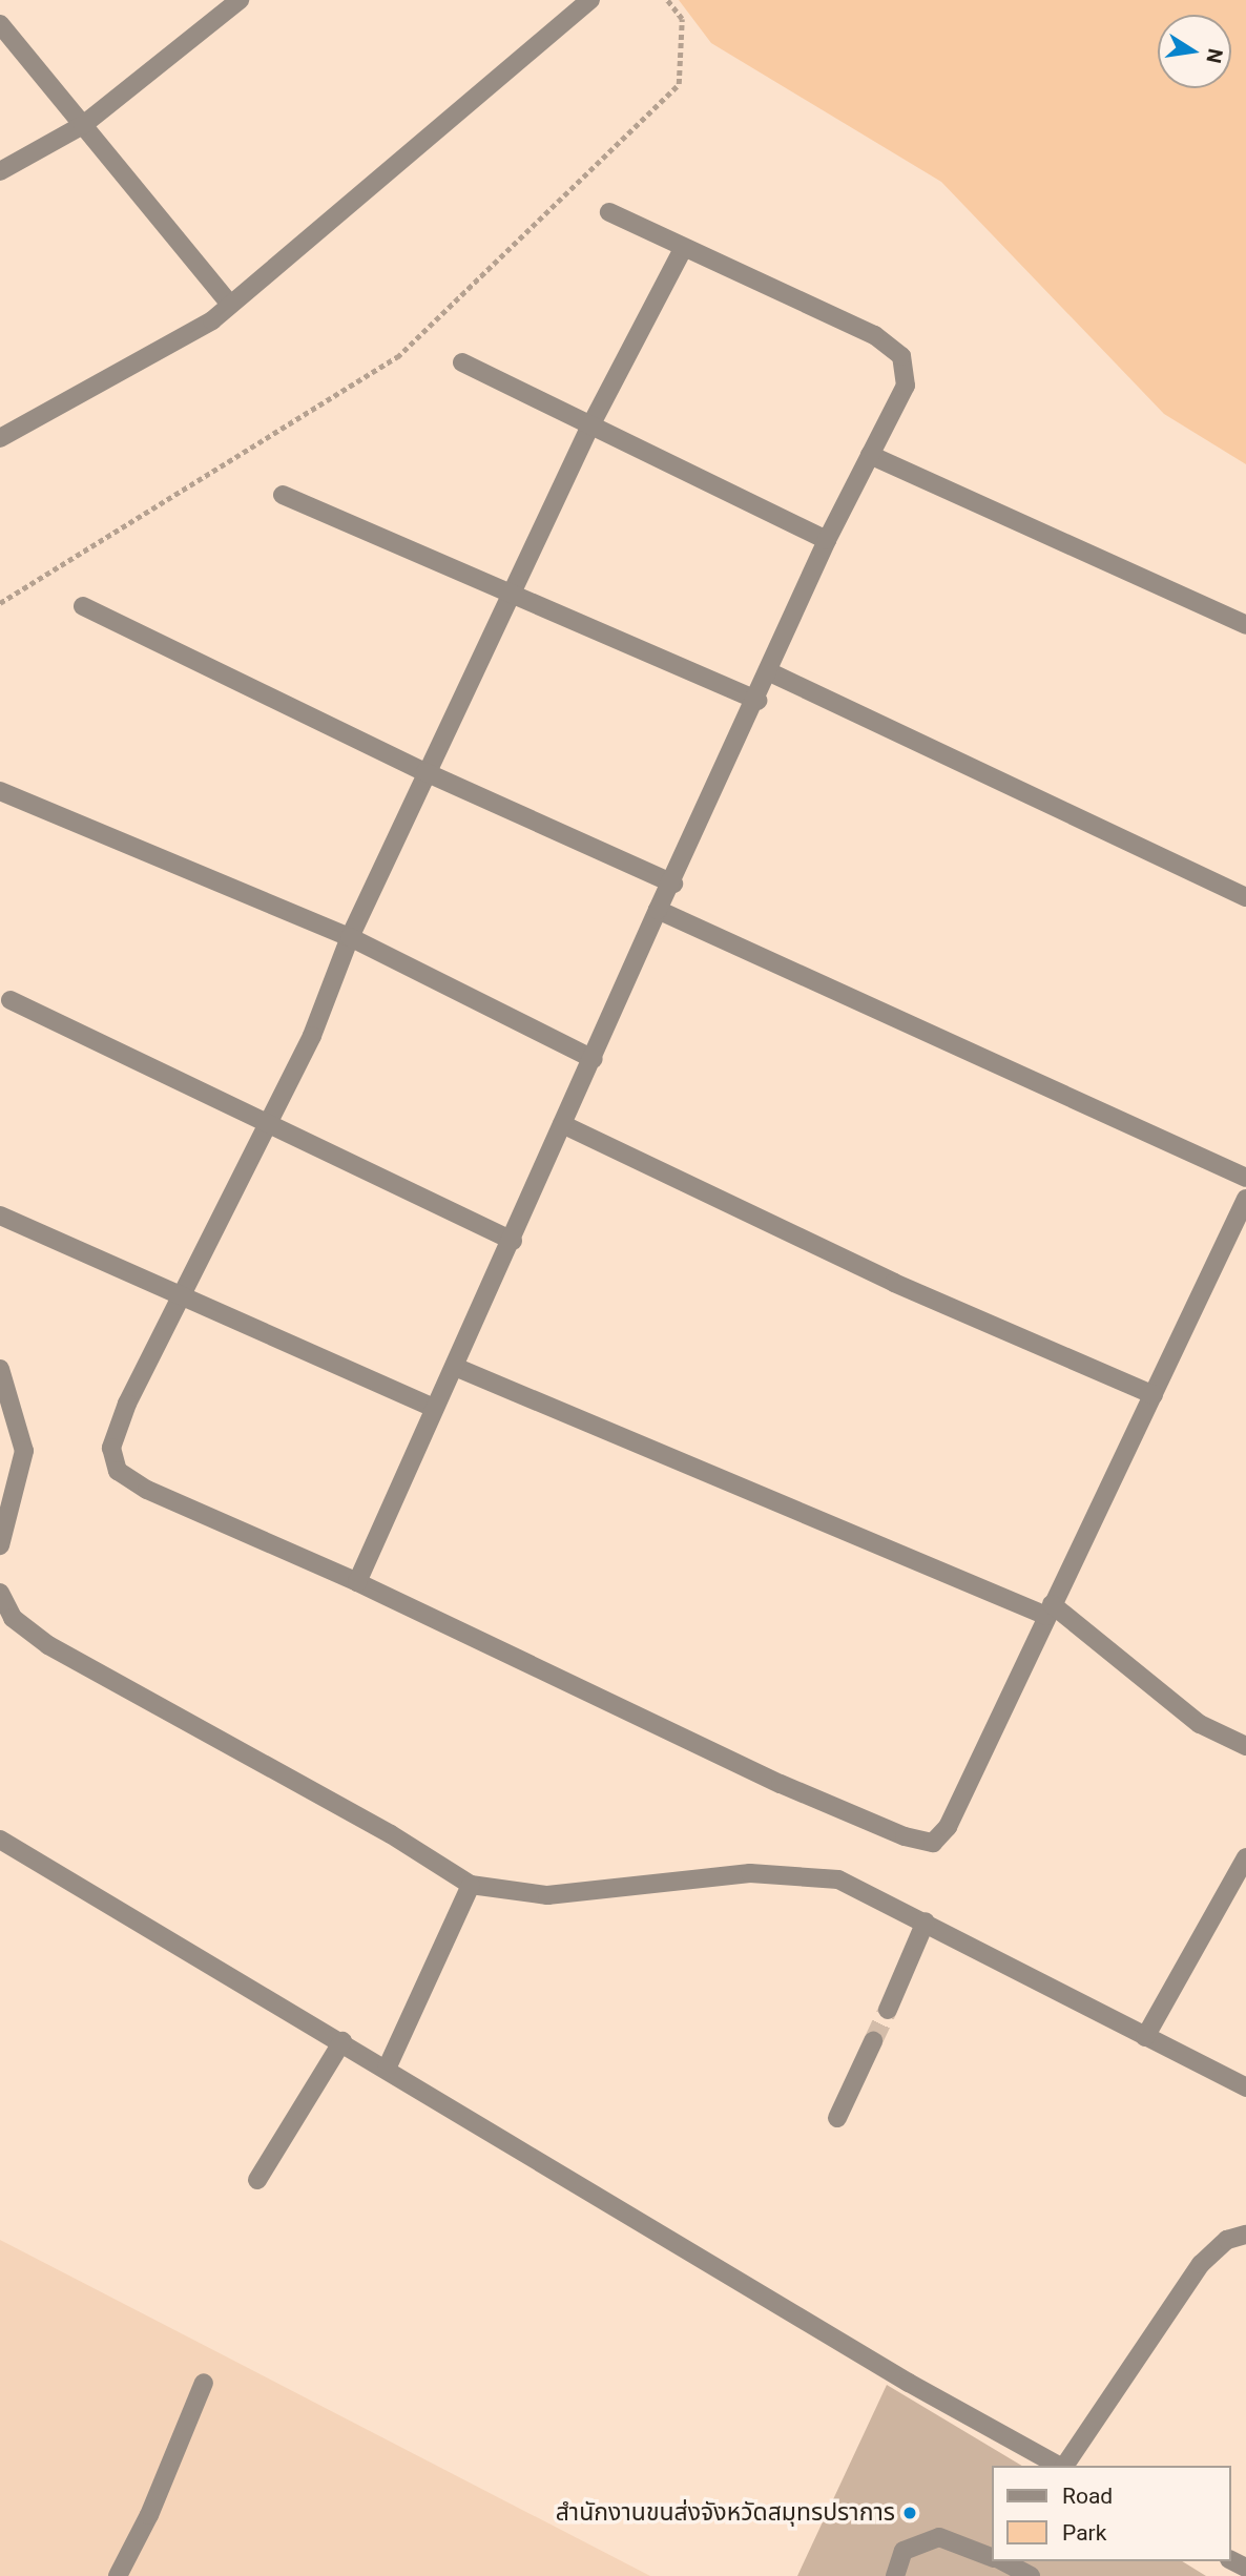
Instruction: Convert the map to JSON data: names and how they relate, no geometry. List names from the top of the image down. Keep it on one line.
{"places":["สำนักงานขนส่งจังหวัดสมุทรปราการ"],"legend":["Road","Park"],"north":"right"}
